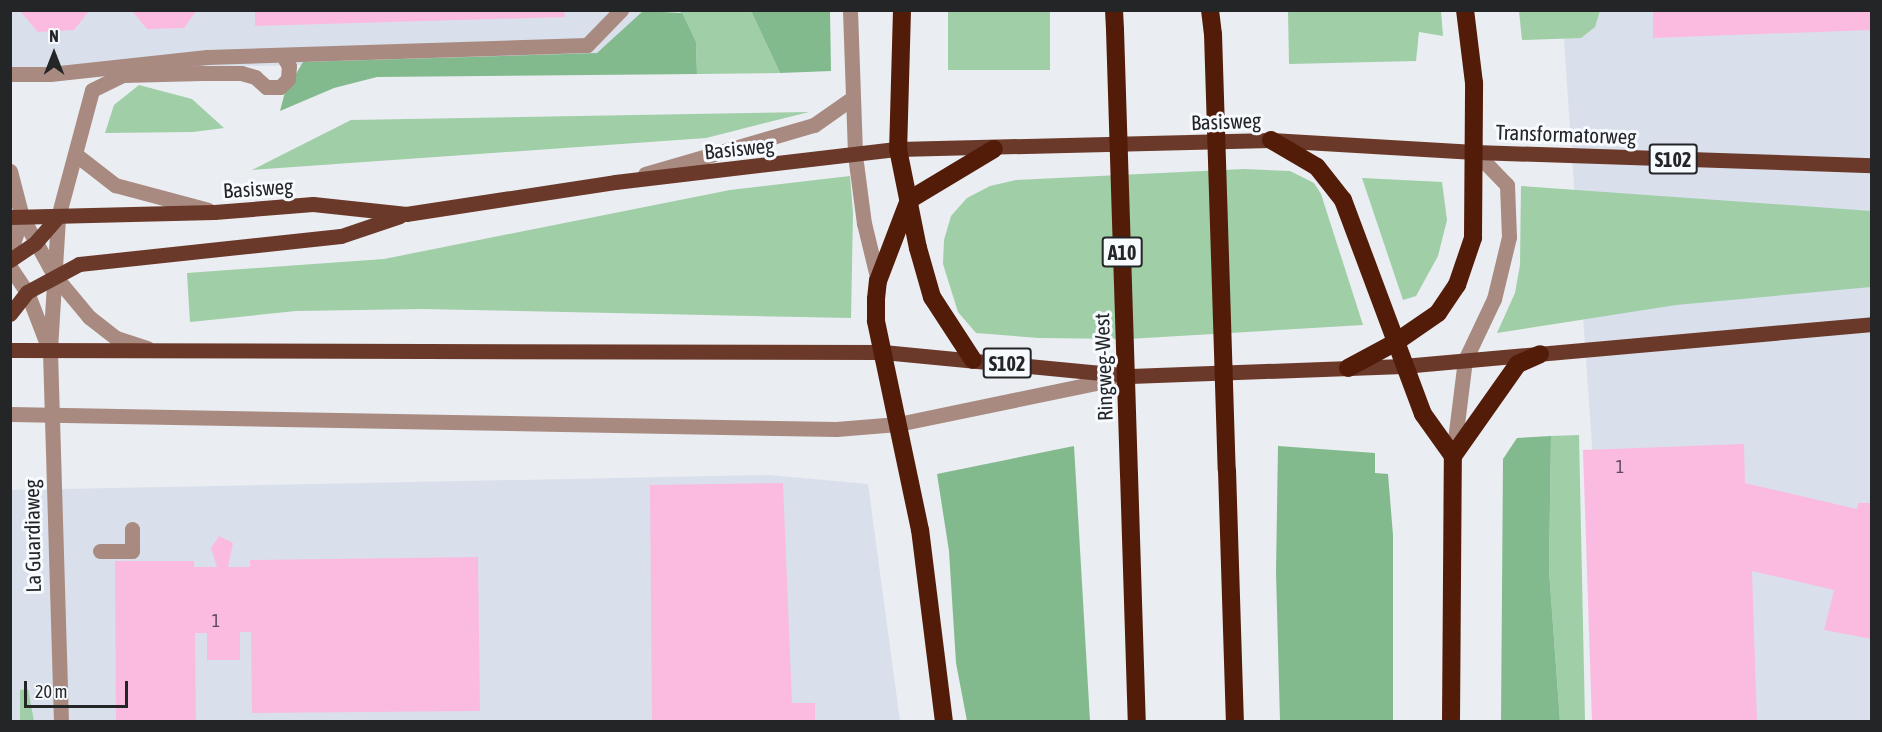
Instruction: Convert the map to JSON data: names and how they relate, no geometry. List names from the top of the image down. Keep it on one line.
{"streets":{"highway":["A10","Ringweg-West"],"main road":["Basisweg","Transformatorweg","S102"],"street":["La Guardiaweg"]},"crossings":[["Basisweg","Transformatorweg"],["Basisweg","La Guardiaweg"],["S102","La Guardiaweg"]],"house_numbers":["1","1"],"scale_bar":"20 m","north":"top"}
